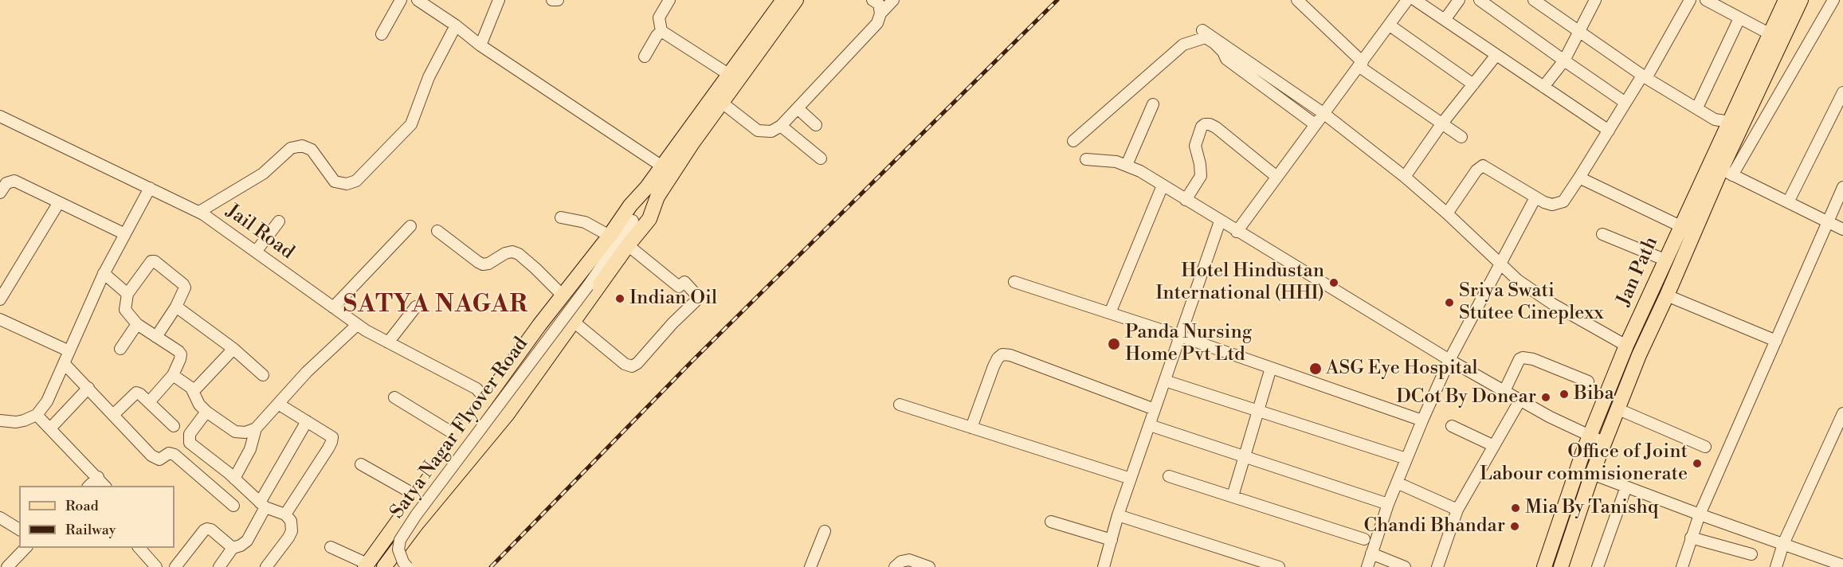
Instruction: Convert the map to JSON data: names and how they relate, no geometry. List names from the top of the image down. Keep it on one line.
{"streets":{"main road":["Jan Path"],"street":["Jail Road","Satya Nagar Flyover Road"]},"districts":["SATYA NAGAR"],"places":["Hotel Hindustan International (HHI)","Indian Oil","Sriya Swati Stutee Cineplexx","Panda Nursing Home Pvt Ltd","ASG Eye Hospital","Biba","DCot By Donear","Office of Joint Labour commisionerate","Mia By Tanishq","Chandi Bhandar"],"legend":["Road","Railway"]}
